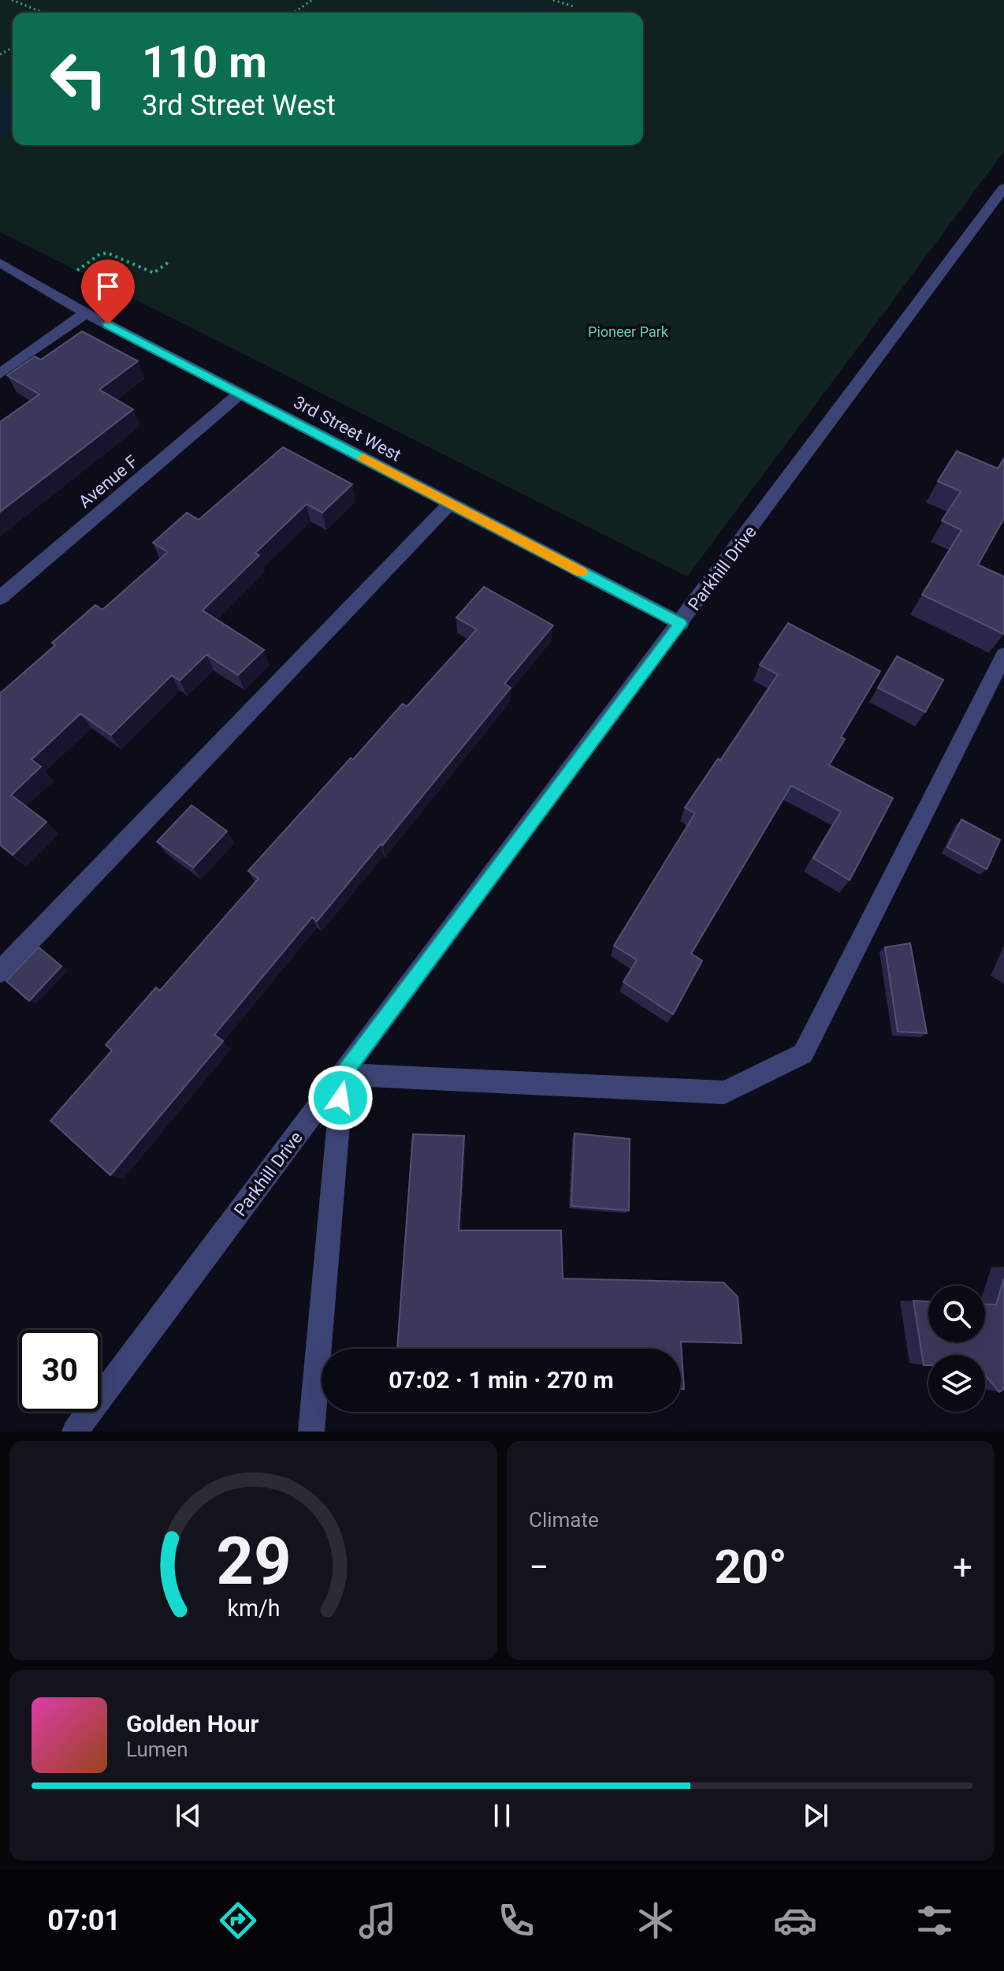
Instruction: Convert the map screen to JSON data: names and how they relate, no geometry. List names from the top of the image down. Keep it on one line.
{"streets":{"street":["3rd Street West","Avenue F","Parkhill Drive"]},"crossings":[["3rd Street West","Avenue F"],["3rd Street West","Parkhill Drive"]],"parks":["Pioneer Park"],"page":{"turn":["110 m","3rd Street West"],"limit":"30","trip":"07:02 · 1 min · 270 m","tile":"Climate","heat":["−","20°","+"],"song":["Golden Hour","Lumen"],"tabs":"07:01","gauge":["29","km/h"]}}
